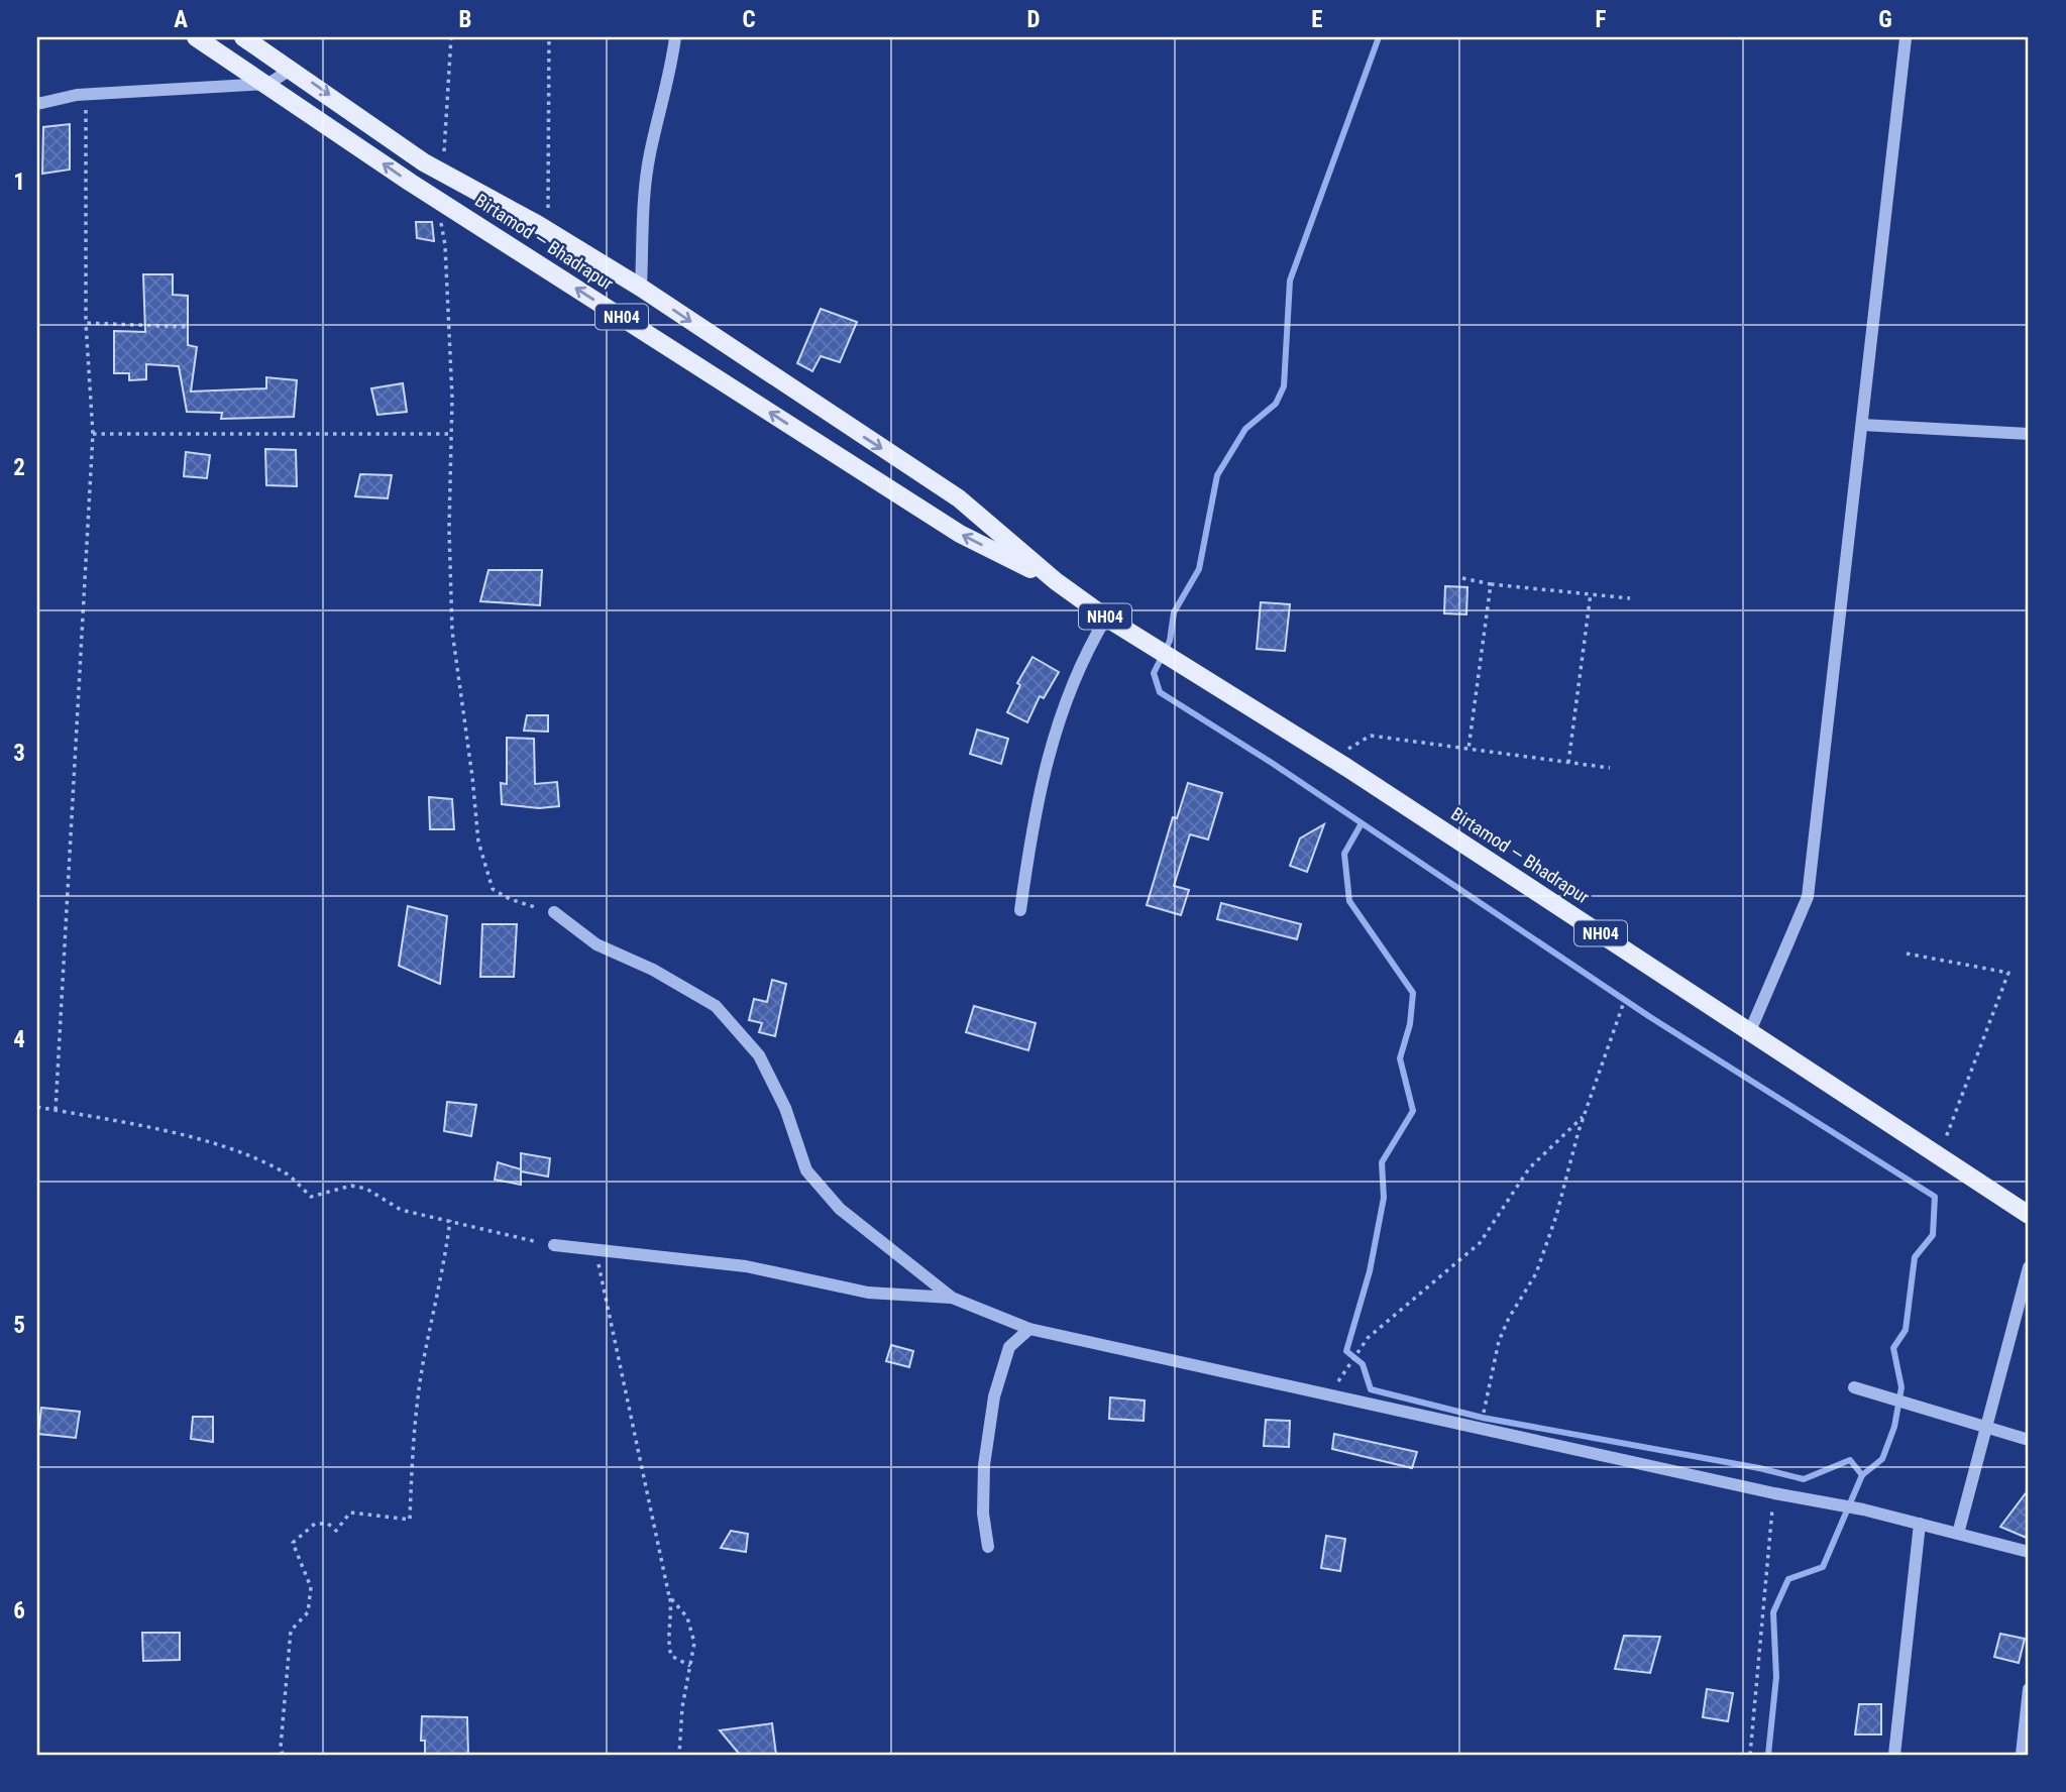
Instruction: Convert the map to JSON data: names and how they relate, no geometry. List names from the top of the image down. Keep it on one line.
{"streets":{"main road":["Birtamod — Bhadrapur","NH04"]},"grid":{"columns":["A","B","C","D","E","F","G"],"rows":["1","2","3","4","5","6"]}}
